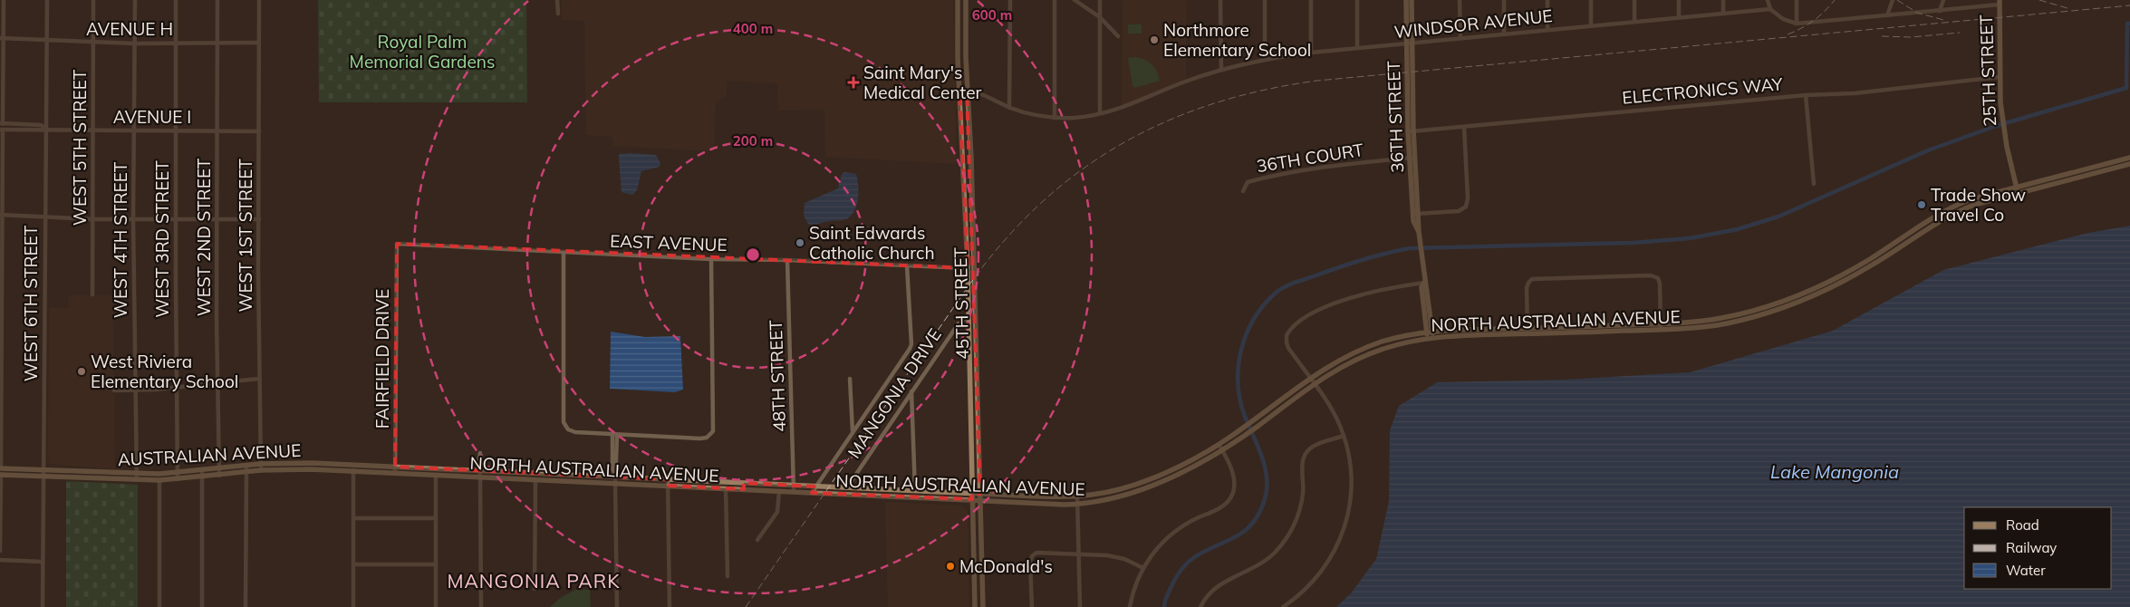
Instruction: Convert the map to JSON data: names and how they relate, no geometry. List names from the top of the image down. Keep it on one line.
{"streets":{"main road":["25TH STREET","36TH STREET","45TH STREET","NORTH AUSTRALIAN AVENUE","AUSTRALIAN AVENUE"],"street":["WINDSOR AVENUE","AVENUE H","ELECTRONICS WAY","AVENUE I","WEST 5TH STREET","36TH COURT","WEST 1ST STREET","WEST 2ND STREET","WEST 3RD STREET","WEST 4TH STREET","EAST AVENUE","WEST 6TH STREET","FAIRFIELD DRIVE","48TH STREET","MANGONIA DRIVE"]},"crossings":[["WINDSOR AVENUE","36TH STREET"],["WINDSOR AVENUE","45TH STREET"],["AVENUE H","WEST 5TH STREET"],["AVENUE H","WEST 1ST STREET"],["AVENUE H","WEST 2ND STREET"],["AVENUE H","WEST 3RD STREET"],["AVENUE H","WEST 4TH STREET"],["AVENUE H","WEST 6TH STREET"],["25TH STREET","ELECTRONICS WAY"],["25TH STREET","NORTH AUSTRALIAN AVENUE"],["ELECTRONICS WAY","36TH STREET"],["AVENUE I","WEST 5TH STREET"],["AVENUE I","WEST 1ST STREET"],["AVENUE I","WEST 2ND STREET"],["AVENUE I","WEST 3RD STREET"],["AVENUE I","WEST 4TH STREET"],["AVENUE I","WEST 6TH STREET"],["36TH STREET","36TH COURT"],["36TH STREET","NORTH AUSTRALIAN AVENUE"],["WEST 1ST STREET","AUSTRALIAN AVENUE"],["WEST 2ND STREET","AUSTRALIAN AVENUE"],["WEST 3RD STREET","AUSTRALIAN AVENUE"],["WEST 4TH STREET","AUSTRALIAN AVENUE"],["EAST AVENUE","45TH STREET"],["EAST AVENUE","FAIRFIELD DRIVE"],["EAST AVENUE","48TH STREET"],["WEST 6TH STREET","AUSTRALIAN AVENUE"],["45TH STREET","NORTH AUSTRALIAN AVENUE"],["45TH STREET","MANGONIA DRIVE"],["NORTH AUSTRALIAN AVENUE","FAIRFIELD DRIVE"],["NORTH AUSTRALIAN AVENUE","48TH STREET"],["NORTH AUSTRALIAN AVENUE","MANGONIA DRIVE"],["NORTH AUSTRALIAN AVENUE","AUSTRALIAN AVENUE"]],"districts":["MANGONIA PARK"],"water":["Lake Mangonia"],"parks":["Royal Palm Memorial Gardens"],"places":{"other":["Northmore Elementary School","Trade Show Travel Co","Saint Edwards Catholic Church","West Riviera Elementary School","McDonald's"],"health":["Saint Mary's Medical Center"]},"legend":["Road","Railway","Water"],"rings":["600 m","400 m","200 m"]}
